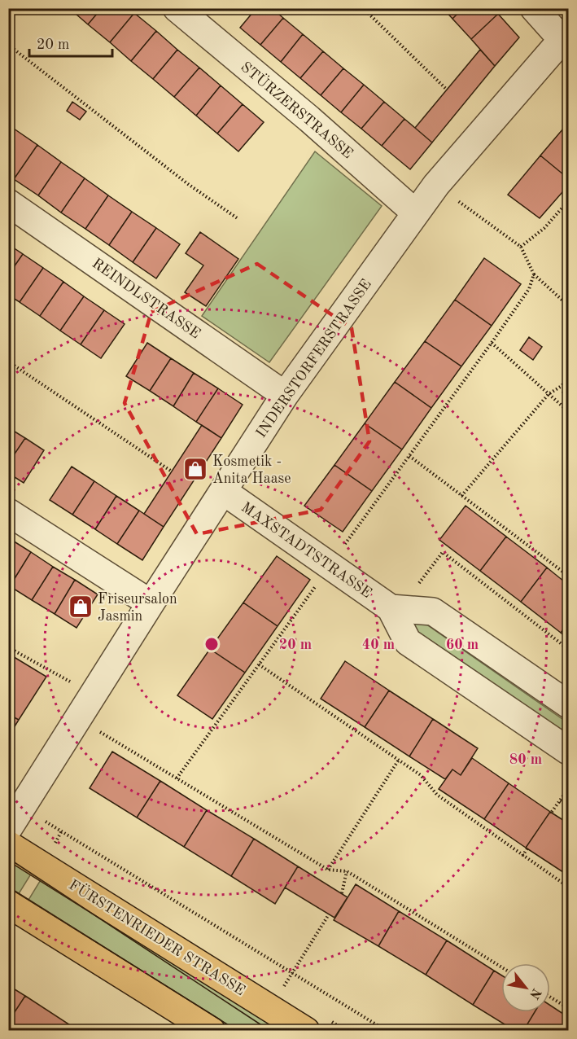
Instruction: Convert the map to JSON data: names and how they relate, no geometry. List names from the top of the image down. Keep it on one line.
{"streets":{"main road":["FÜRSTENRIEDER STRASSE"],"street":["STÜRZERSTRASSE","REINDLSTRASSE","INDERSTORFERSTRASSE","MAXSTADTSTRASSE"]},"crossings":[["STÜRZERSTRASSE","INDERSTORFERSTRASSE"],["REINDLSTRASSE","INDERSTORFERSTRASSE"],["INDERSTORFERSTRASSE","MAXSTADTSTRASSE"]],"places":{"shop":["Kosmetik - Anita Haase","Friseursalon Jasmin"]},"scale_bar":"20 m","north":"bottom right","rings":["20 m","40 m","60 m","80 m"]}
